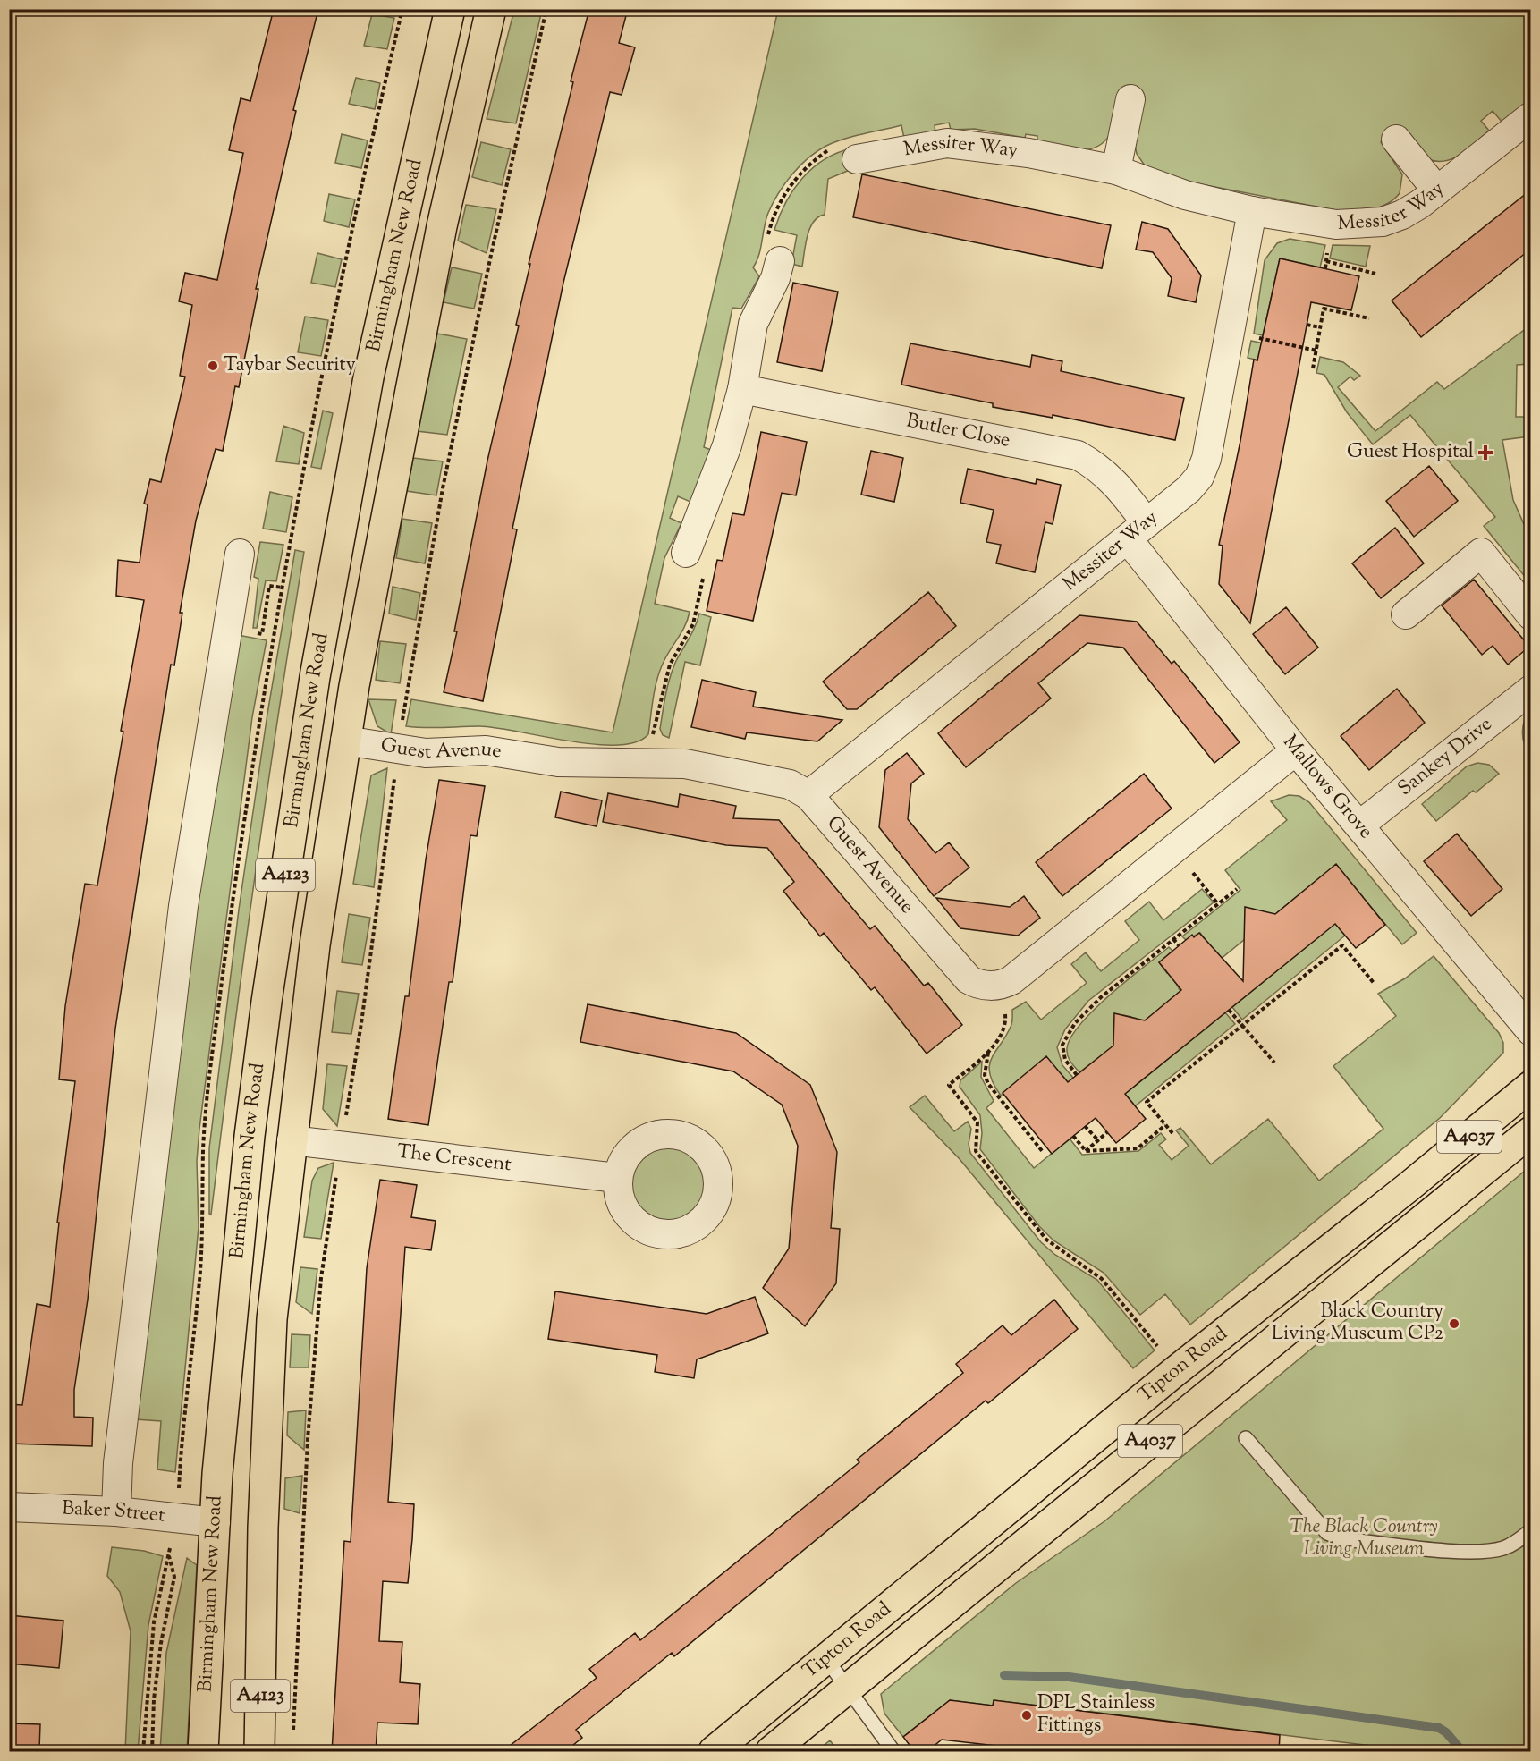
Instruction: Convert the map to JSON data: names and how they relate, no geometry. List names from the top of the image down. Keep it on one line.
{"streets":{"main road":["Birmingham New Road","A4123","A4037","Tipton Road"],"street":["Messiter Way","Butler Close","Guest Avenue","Sankey Drive","Mallows Grove","The Crescent","Baker Street"]},"crossings":[["Messiter Way","Butler Close"],["Messiter Way","Guest Avenue"],["Messiter Way","Mallows Grove"],["Birmingham New Road","Guest Avenue"],["Birmingham New Road","The Crescent"],["Birmingham New Road","Baker Street"],["Butler Close","Mallows Grove"],["Sankey Drive","Mallows Grove"]],"parks":["The Black Country Living Museum"],"places":{"other":["Taybar Security","Black Country Living Museum CP2","DPL Stainless Fittings"],"health":["Guest Hospital"]}}
